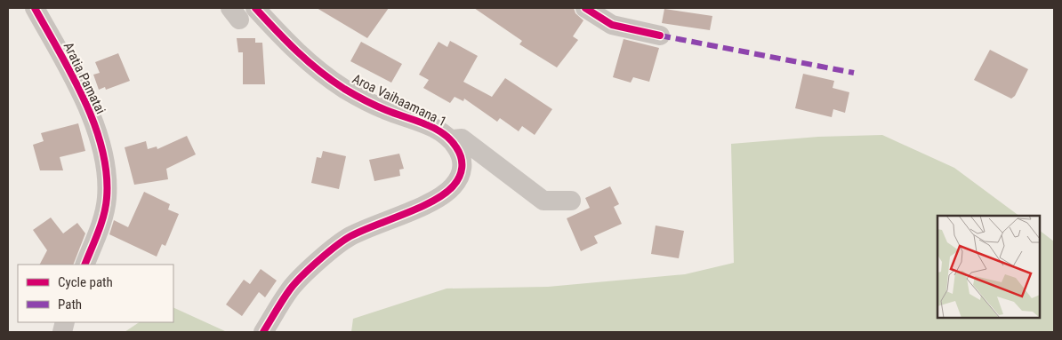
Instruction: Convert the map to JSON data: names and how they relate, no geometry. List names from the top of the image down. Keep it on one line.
{"streets":{"street":["Aratia Pamatai","Aroa Vaihaamana 1"]},"legend":["Cycle path","Path"]}
